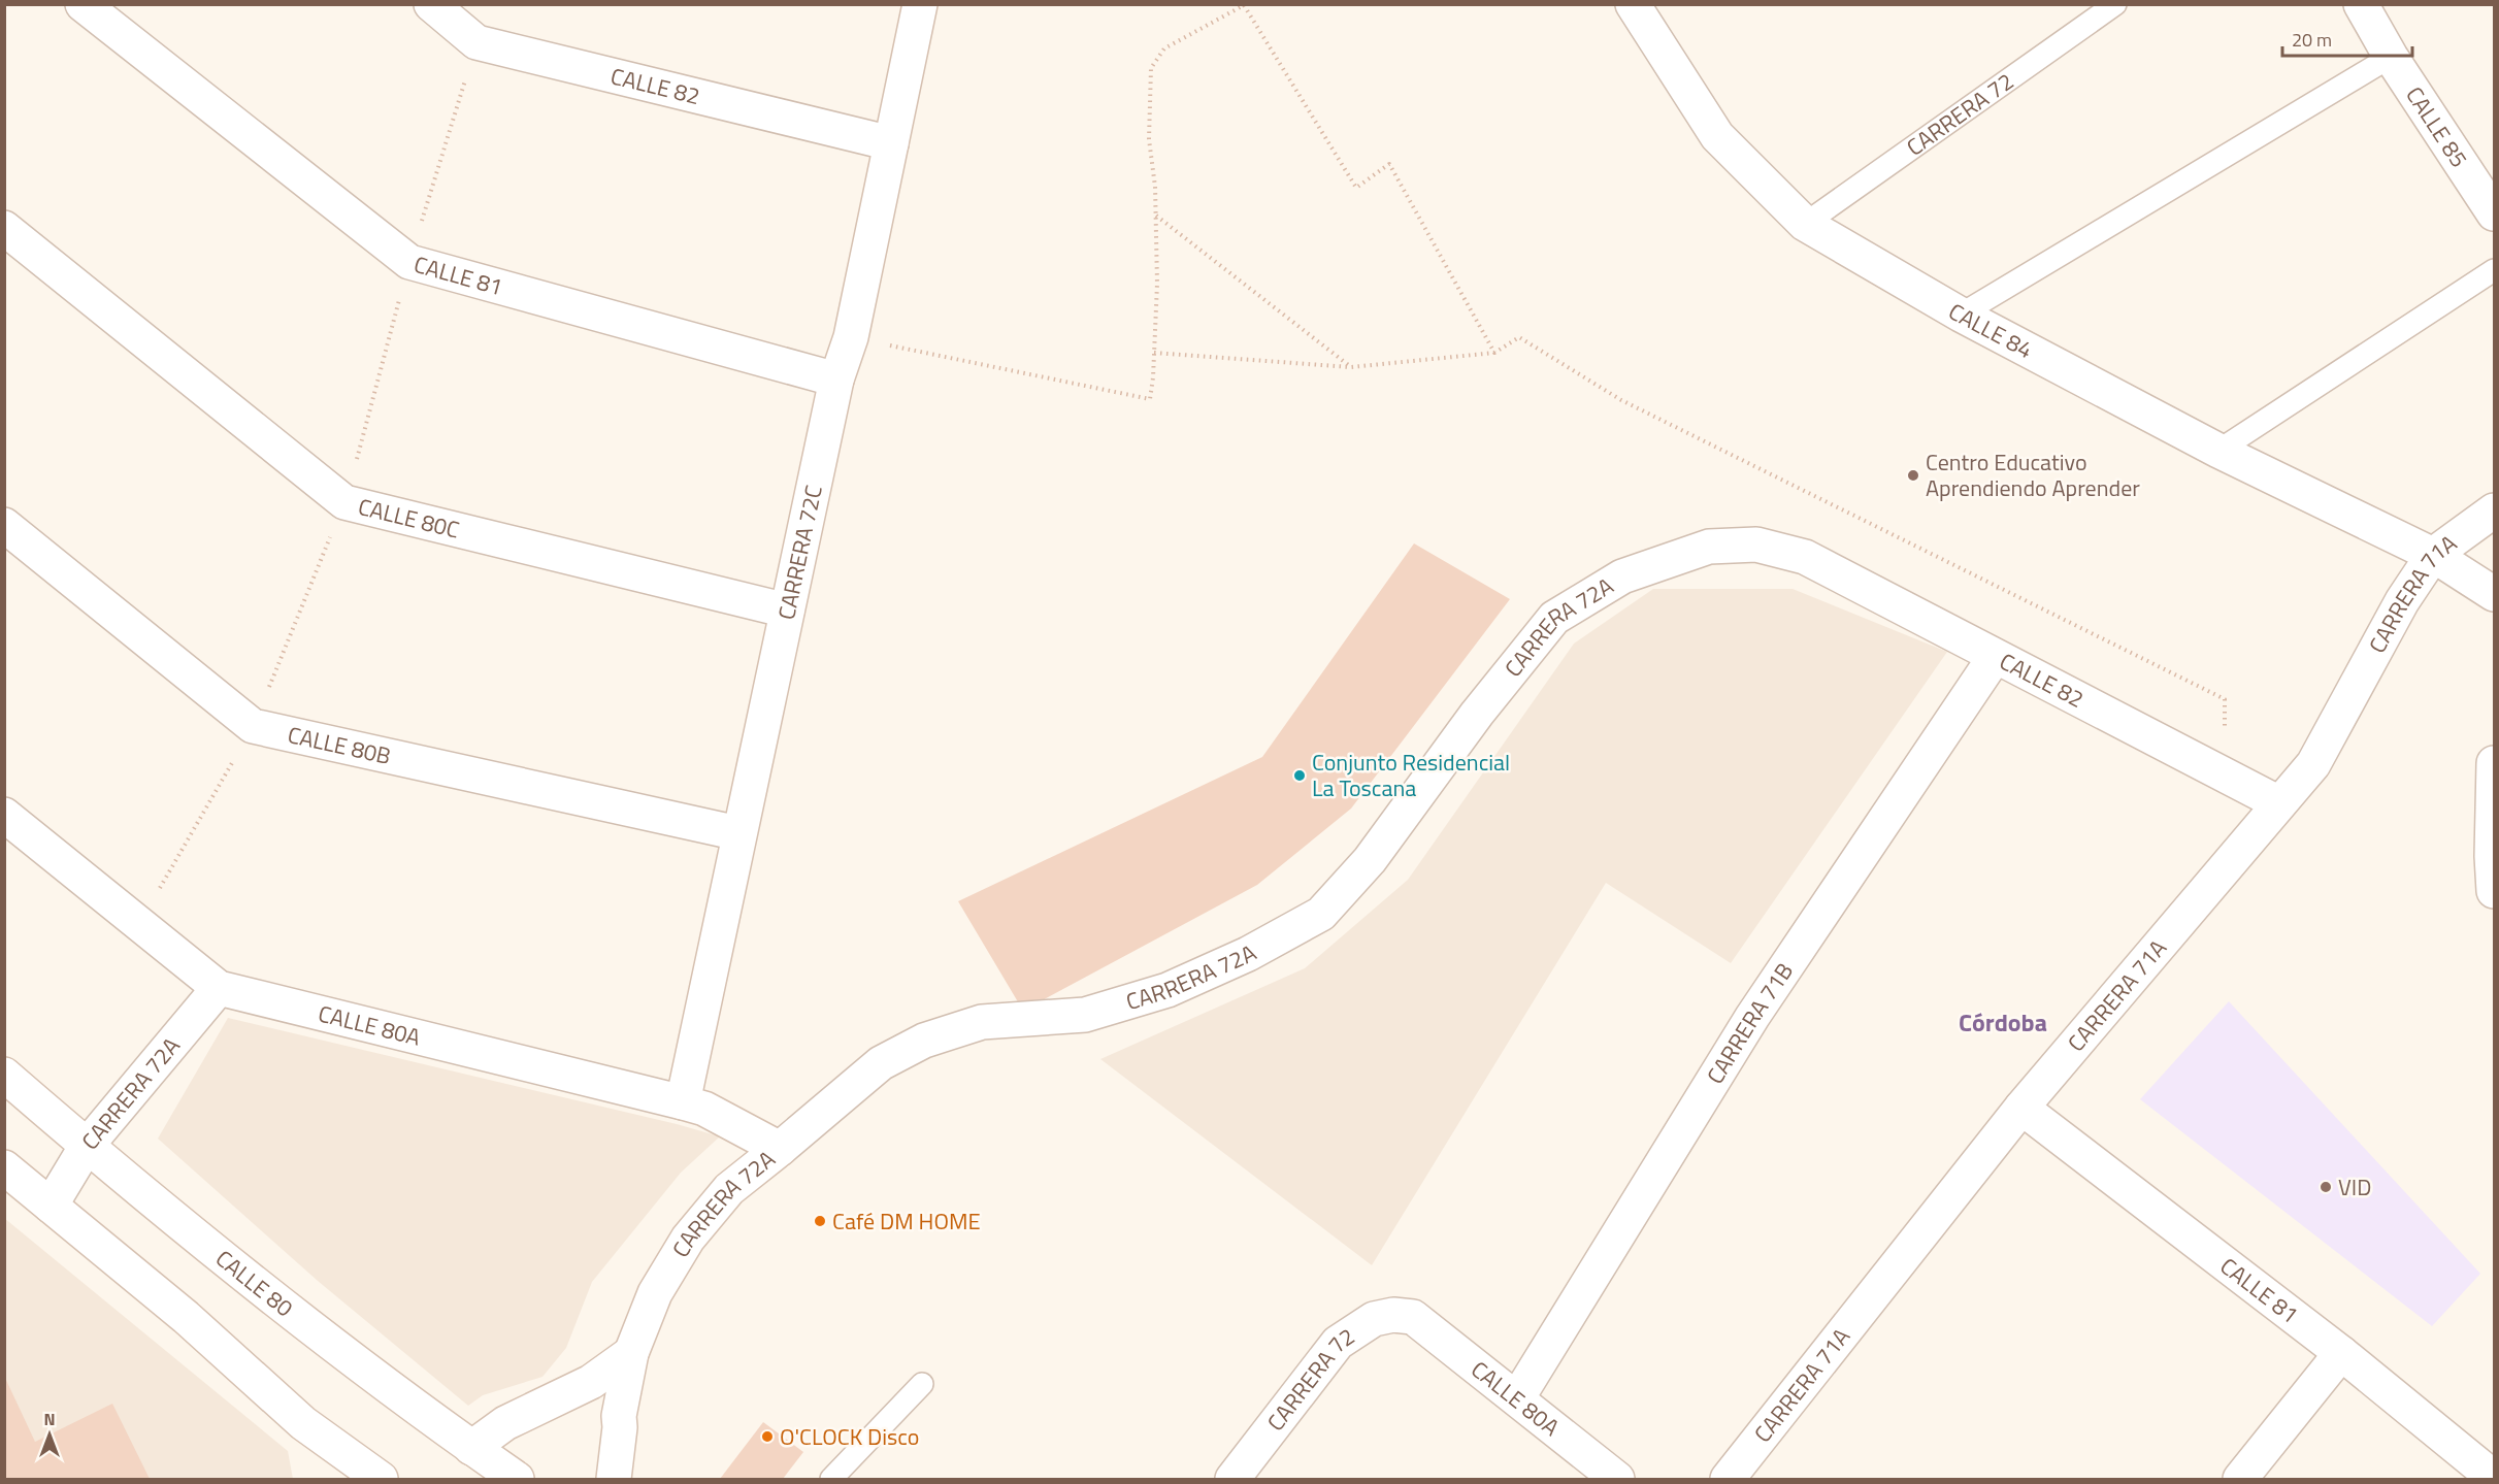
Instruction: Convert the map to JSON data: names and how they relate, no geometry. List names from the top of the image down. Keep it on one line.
{"streets":{"street":["CALLE 82","CARRERA 72","CALLE 85","CALLE 81","CALLE 84","CALLE 80C","CARRERA 72C","CARRERA 71A","CARRERA 72A","CALLE 80B","CARRERA 71B","CALLE 80A","CALLE 80"]},"crossings":[["CALLE 82","CARRERA 72C"],["CALLE 82","CARRERA 71A"],["CALLE 82","CARRERA 72A"],["CALLE 82","CARRERA 71B"],["CARRERA 72","CALLE 84"],["CARRERA 72","CALLE 80A"],["CALLE 81","CARRERA 72C"],["CALLE 81","CARRERA 71A"],["CALLE 84","CARRERA 71A"],["CALLE 80C","CARRERA 72C"],["CARRERA 72C","CALLE 80B"],["CARRERA 72C","CALLE 80A"],["CARRERA 72A","CALLE 80A"],["CARRERA 72A","CALLE 80"],["CARRERA 71B","CALLE 80A"]],"districts":["Córdoba"],"places":["Centro Educativo Aprendiendo Aprender","Conjunto Residencial La Toscana","VID","Café DM HOME","O'CLOCK Disco"],"scale_bar":"20 m","north":"top"}
